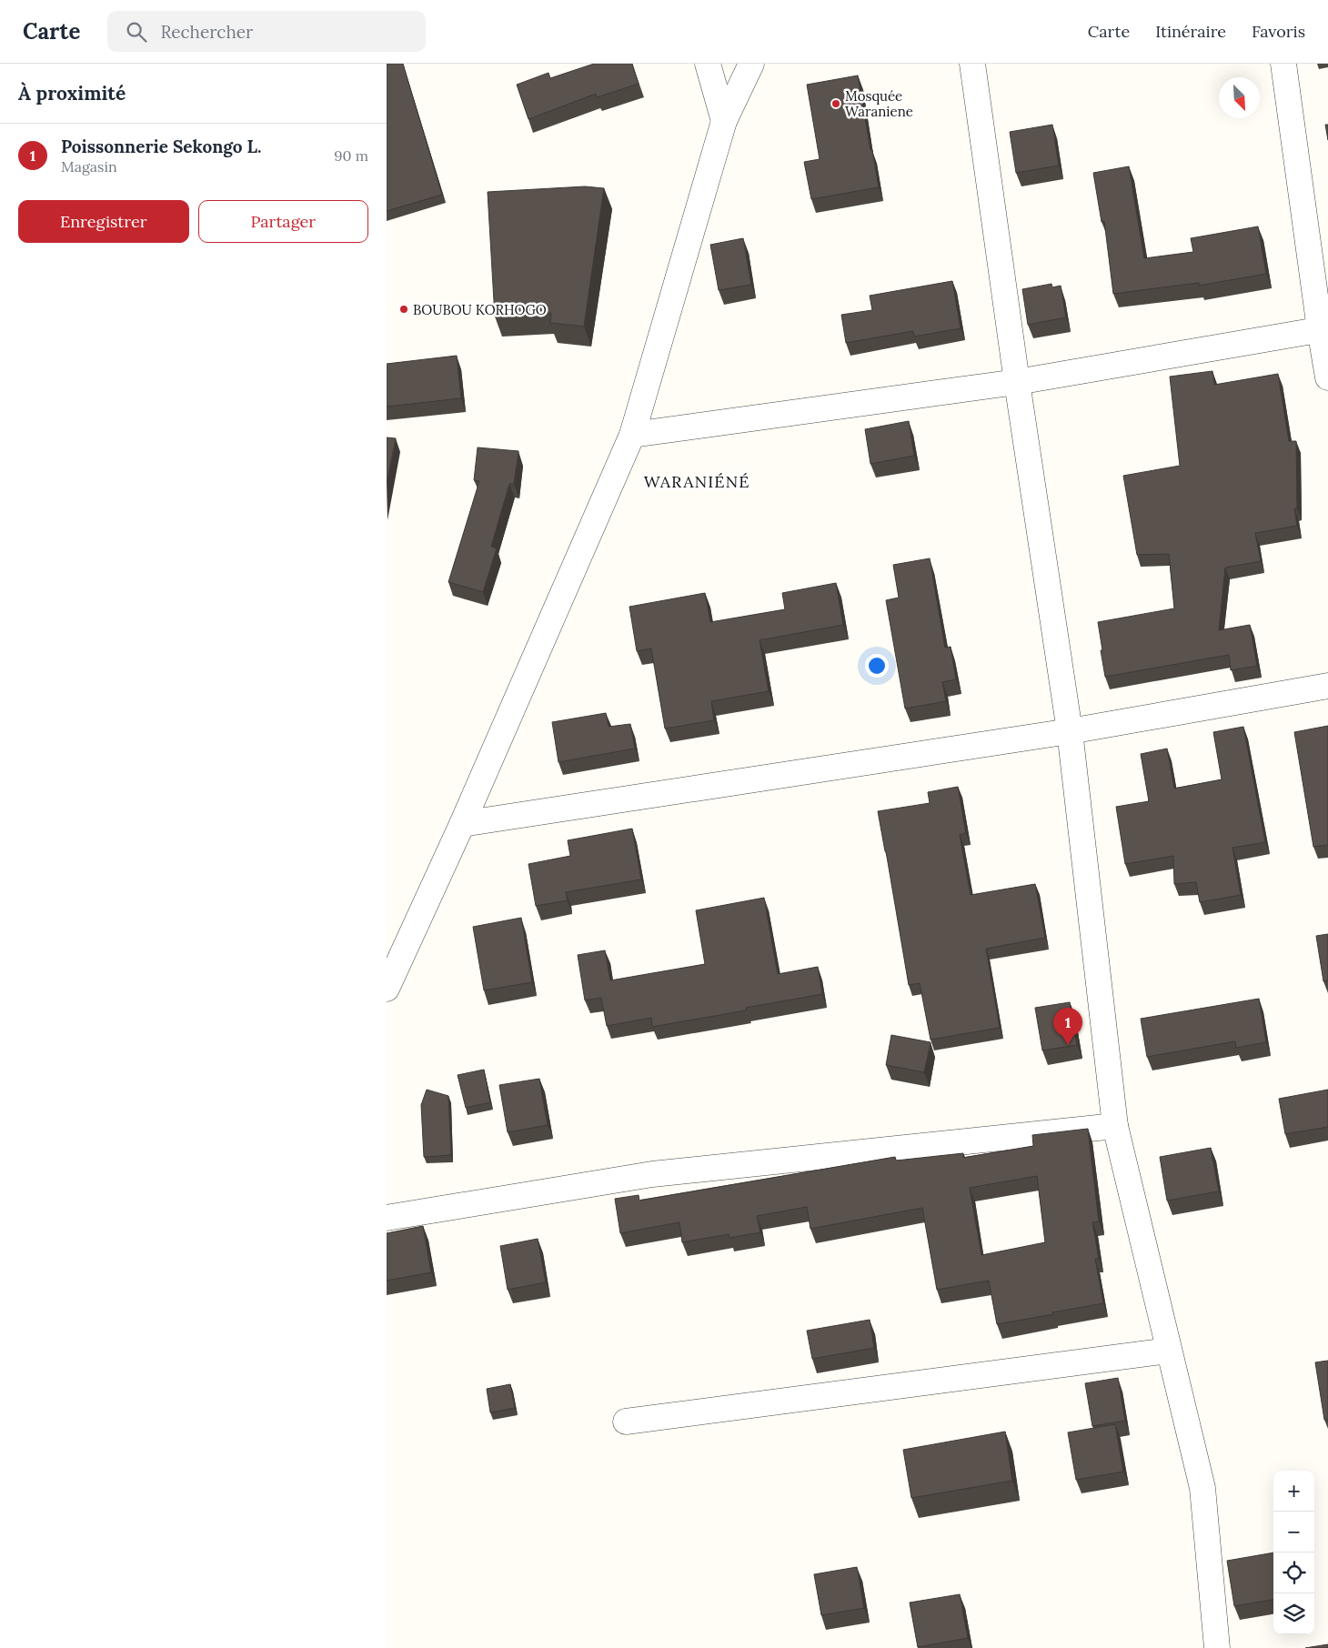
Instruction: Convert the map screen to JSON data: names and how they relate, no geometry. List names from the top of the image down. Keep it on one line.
{"districts":["WARANIÉNÉ"],"places":["Mosquée Waraniene","BOUBOU KORHOGO"],"north":"bottom right","page":{"header":"Carte","search":"Rechercher","nav":["Carte","Itinéraire","Favoris"],"heading":"À proximité","list":[{"mark":"1","name":"Poissonnerie Sekongo L.","note":"Magasin","value":"90 m"}],"buttons":["Enregistrer","Partager"],"pins":"1","map_buttons":["+","−"]}}
